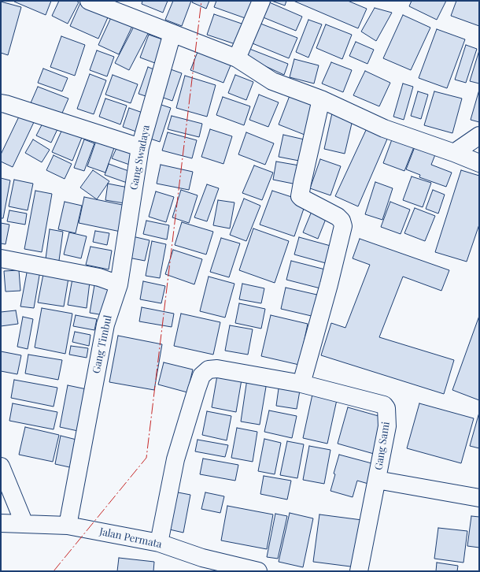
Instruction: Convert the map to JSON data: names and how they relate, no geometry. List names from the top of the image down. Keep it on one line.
{"streets":{"street":["Gang Swadaya","Gang Timbul","Gang Sami","Jalan Permata"]},"crossings":[["Gang Swadaya","Gang Timbul"],["Gang Timbul","Jalan Permata"]]}
